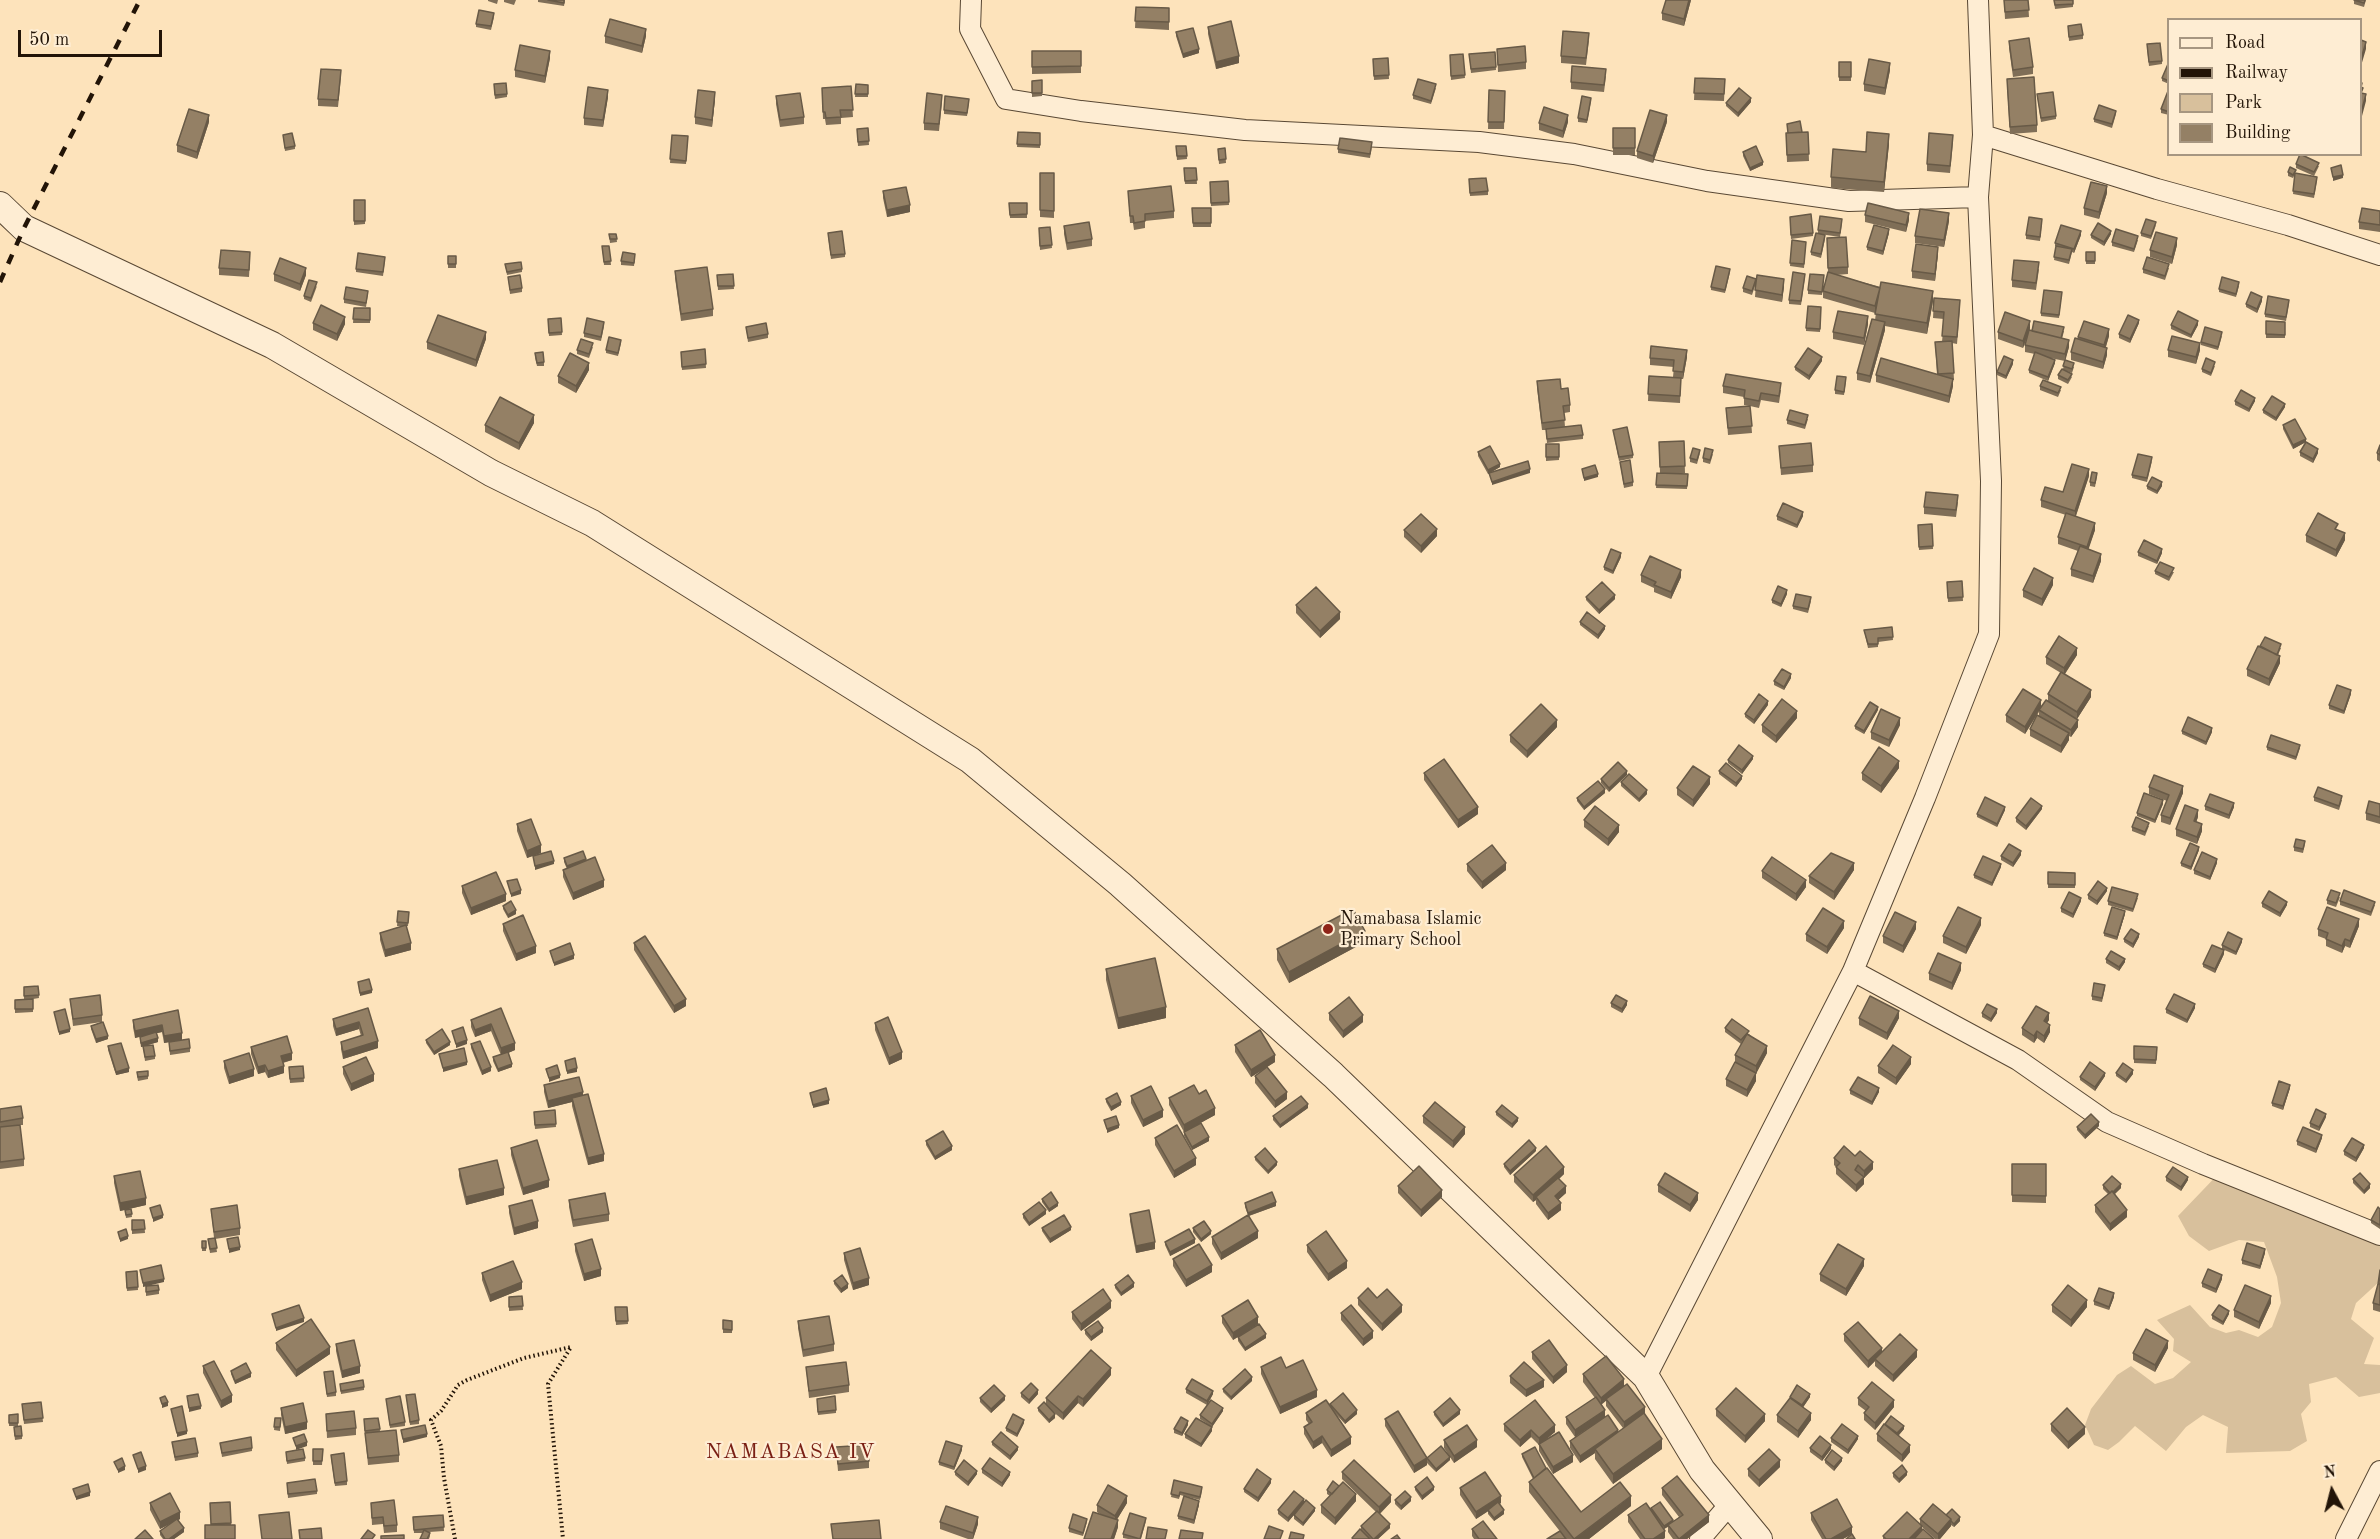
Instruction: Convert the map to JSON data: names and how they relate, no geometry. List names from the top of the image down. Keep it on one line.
{"districts":["NAMABASA IV"],"places":["Namabasa Islamic Primary School"],"legend":["Road","Railway","Park","Building"],"scale_bar":"50 m","north":"top"}
